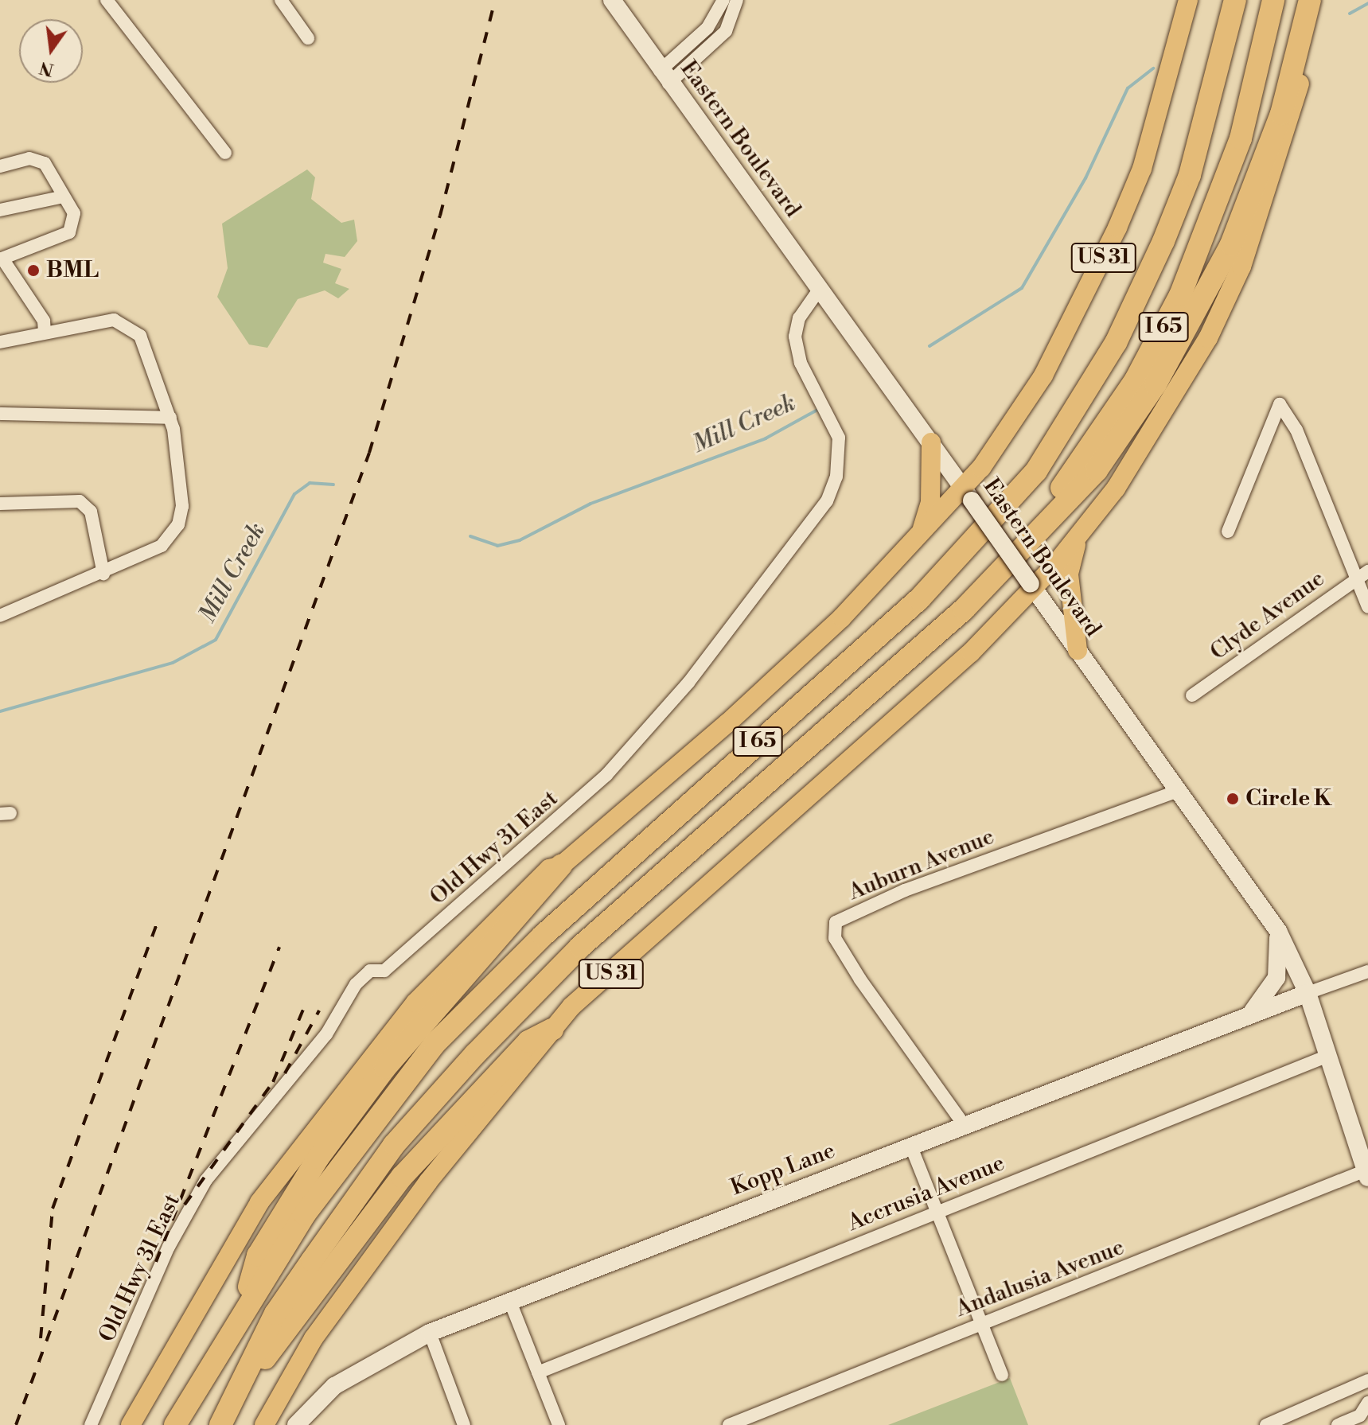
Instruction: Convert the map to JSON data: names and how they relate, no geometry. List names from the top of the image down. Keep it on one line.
{"streets":{"highway":["I 65"],"main road":["Eastern Boulevard","US 31","Kopp Lane"],"street":["Clyde Avenue","Old Hwy 31 East","Auburn Avenue","Accrusia Avenue","Andalusia Avenue"]},"crossings":[["Eastern Boulevard","US 31"],["Eastern Boulevard","Old Hwy 31 East"],["Eastern Boulevard","Auburn Avenue"],["Eastern Boulevard","Kopp Lane"],["Eastern Boulevard","Accrusia Avenue"],["Eastern Boulevard","Andalusia Avenue"],["Auburn Avenue","Kopp Lane"]],"water":["Mill Creek"],"places":["BML","Circle K"],"north":"bottom"}
